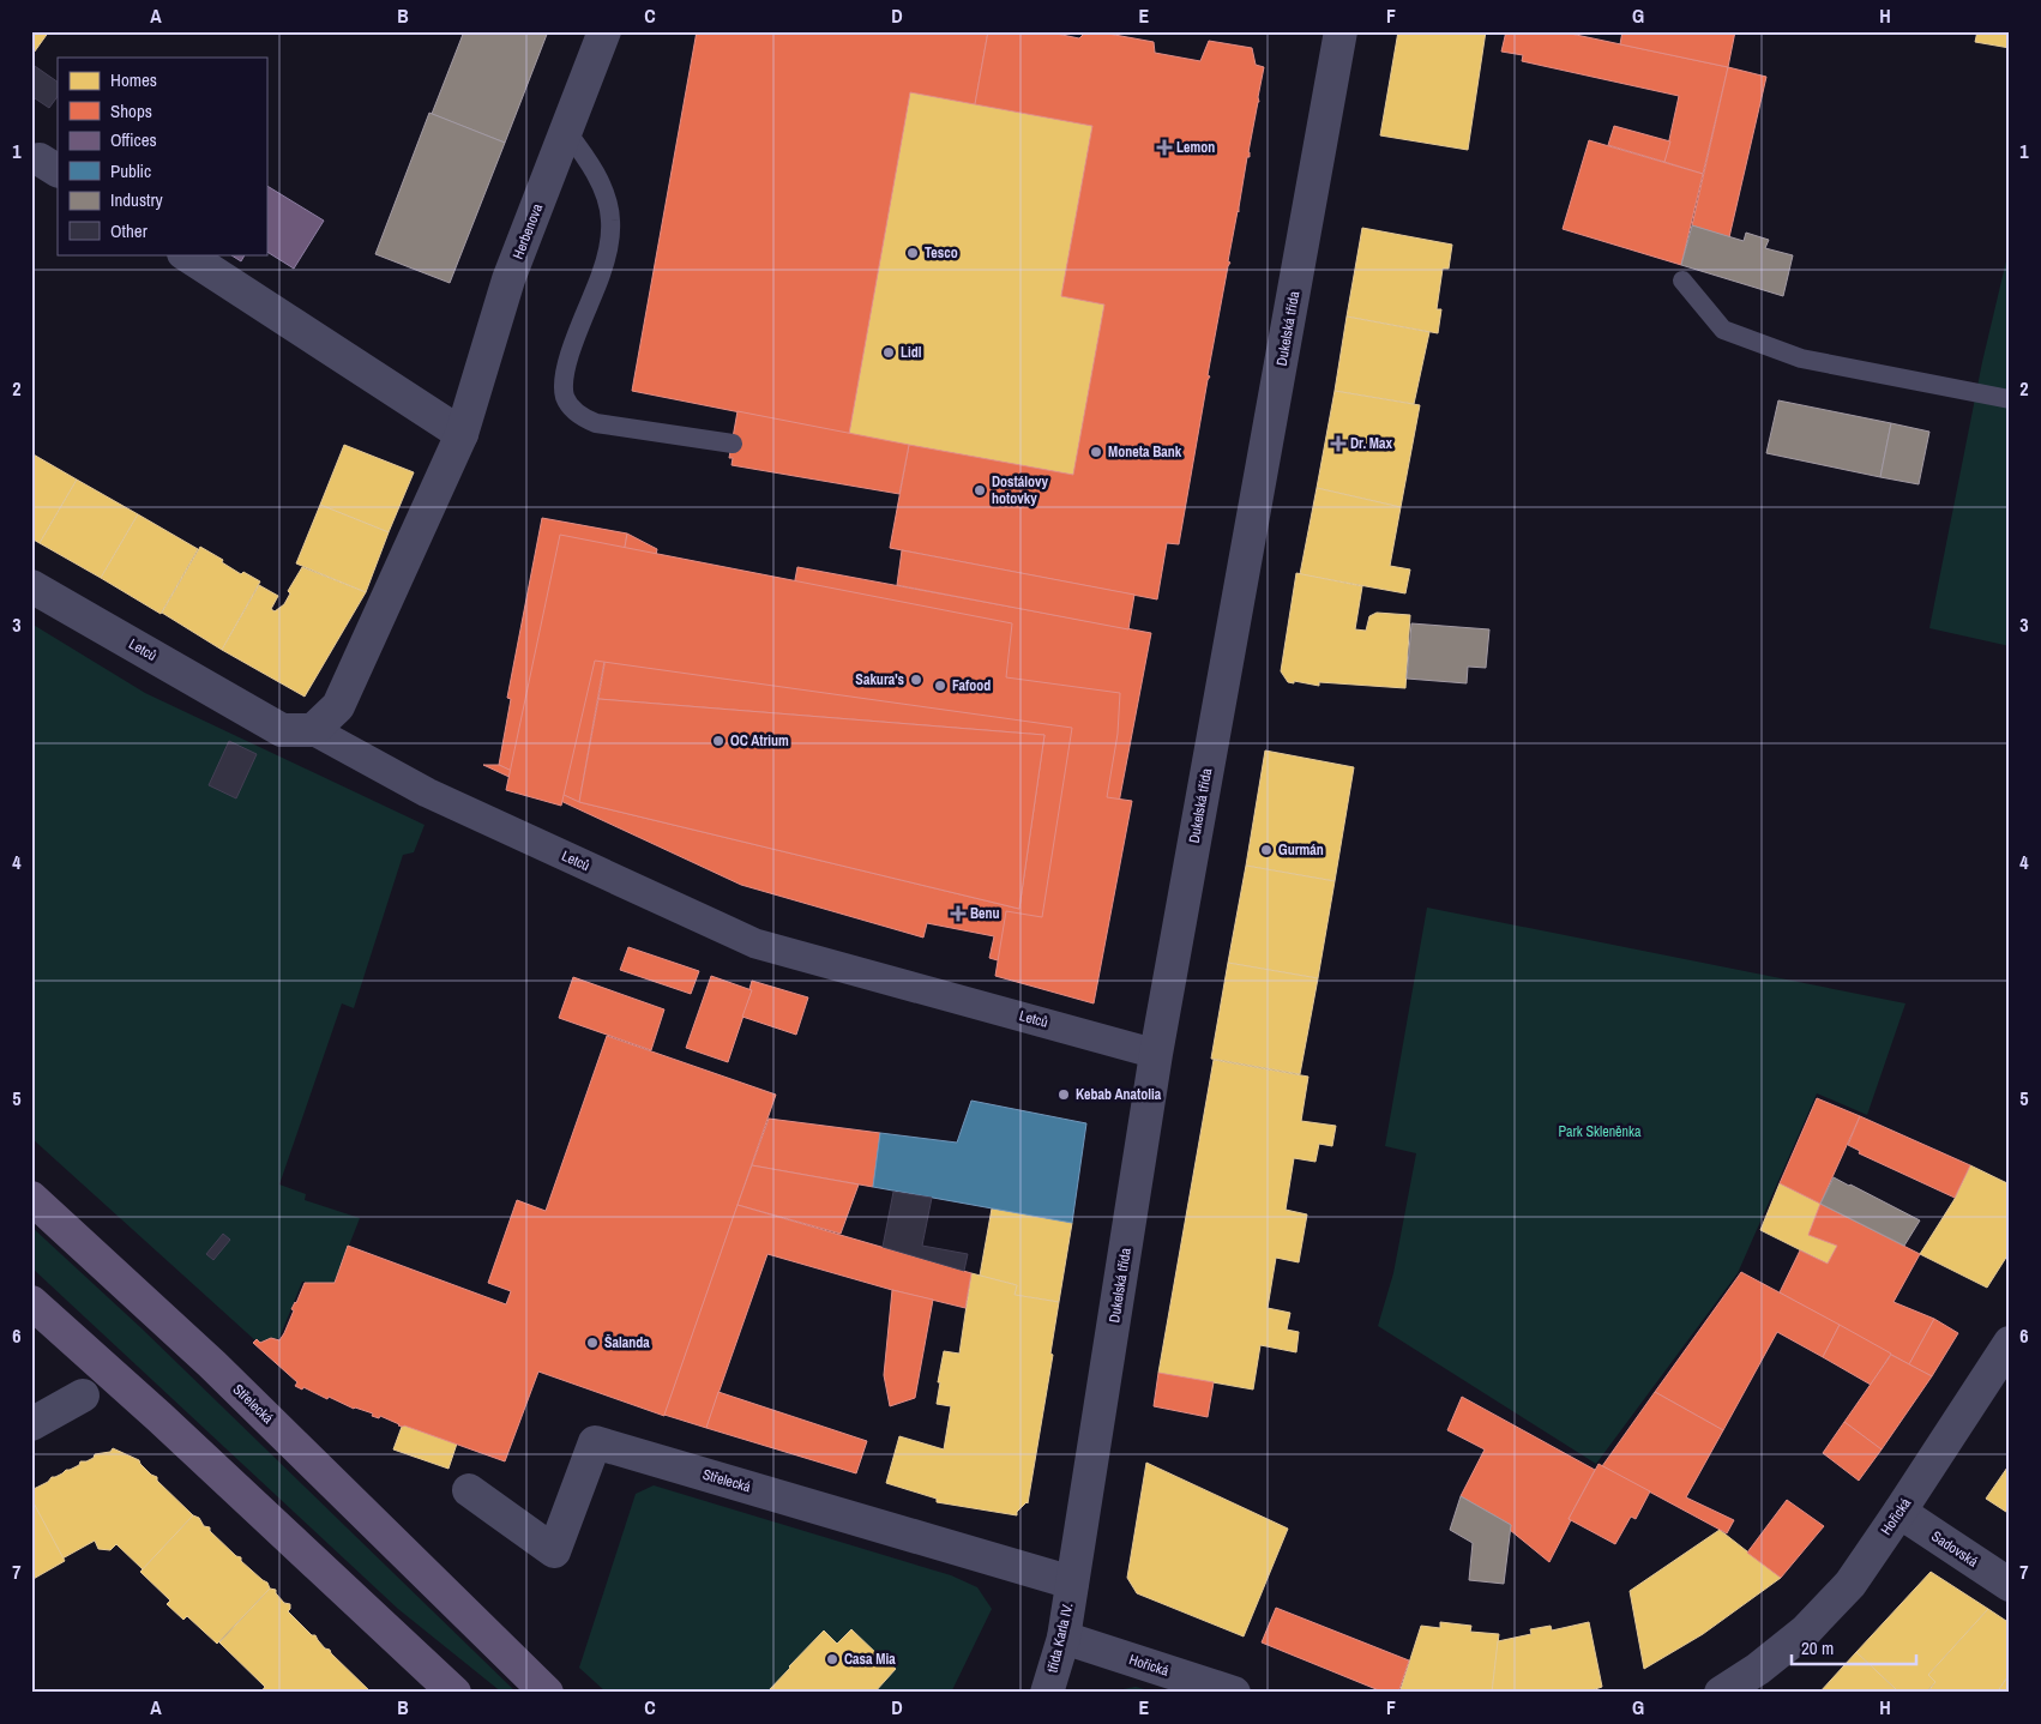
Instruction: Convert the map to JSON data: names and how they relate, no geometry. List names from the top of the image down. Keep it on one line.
{"streets":{"main road":["Střelecká"],"street":["Herbenova","Dukelská třída","Letců","Hořická","Sadovská","třída Karla IV."]},"crossings":[["Herbenova","Letců"],["Dukelská třída","Letců"],["Dukelská třída","Střelecká"],["Dukelská třída","třída Karla IV."],["Střelecká","třída Karla IV."],["Hořická","Sadovská"],["Hořická","třída Karla IV."]],"parks":["Park Skleněnka"],"places":{"health":["Lemon","Dr. Max","Benu"],"other":["Tesco","Lidl","Moneta Bank","Dostálovy hotovky","Sakura's","Fafood","OC Atrium","Gurmán","Kebab Anatolia","Šalanda","Casa Mia"]},"legend":["Homes","Shops","Offices","Public","Industry","Other"],"scale_bar":"20 m","grid":{"columns":["A","B","C","D","E","F","G","H"],"rows":["1","2","3","4","5","6","7"]}}
